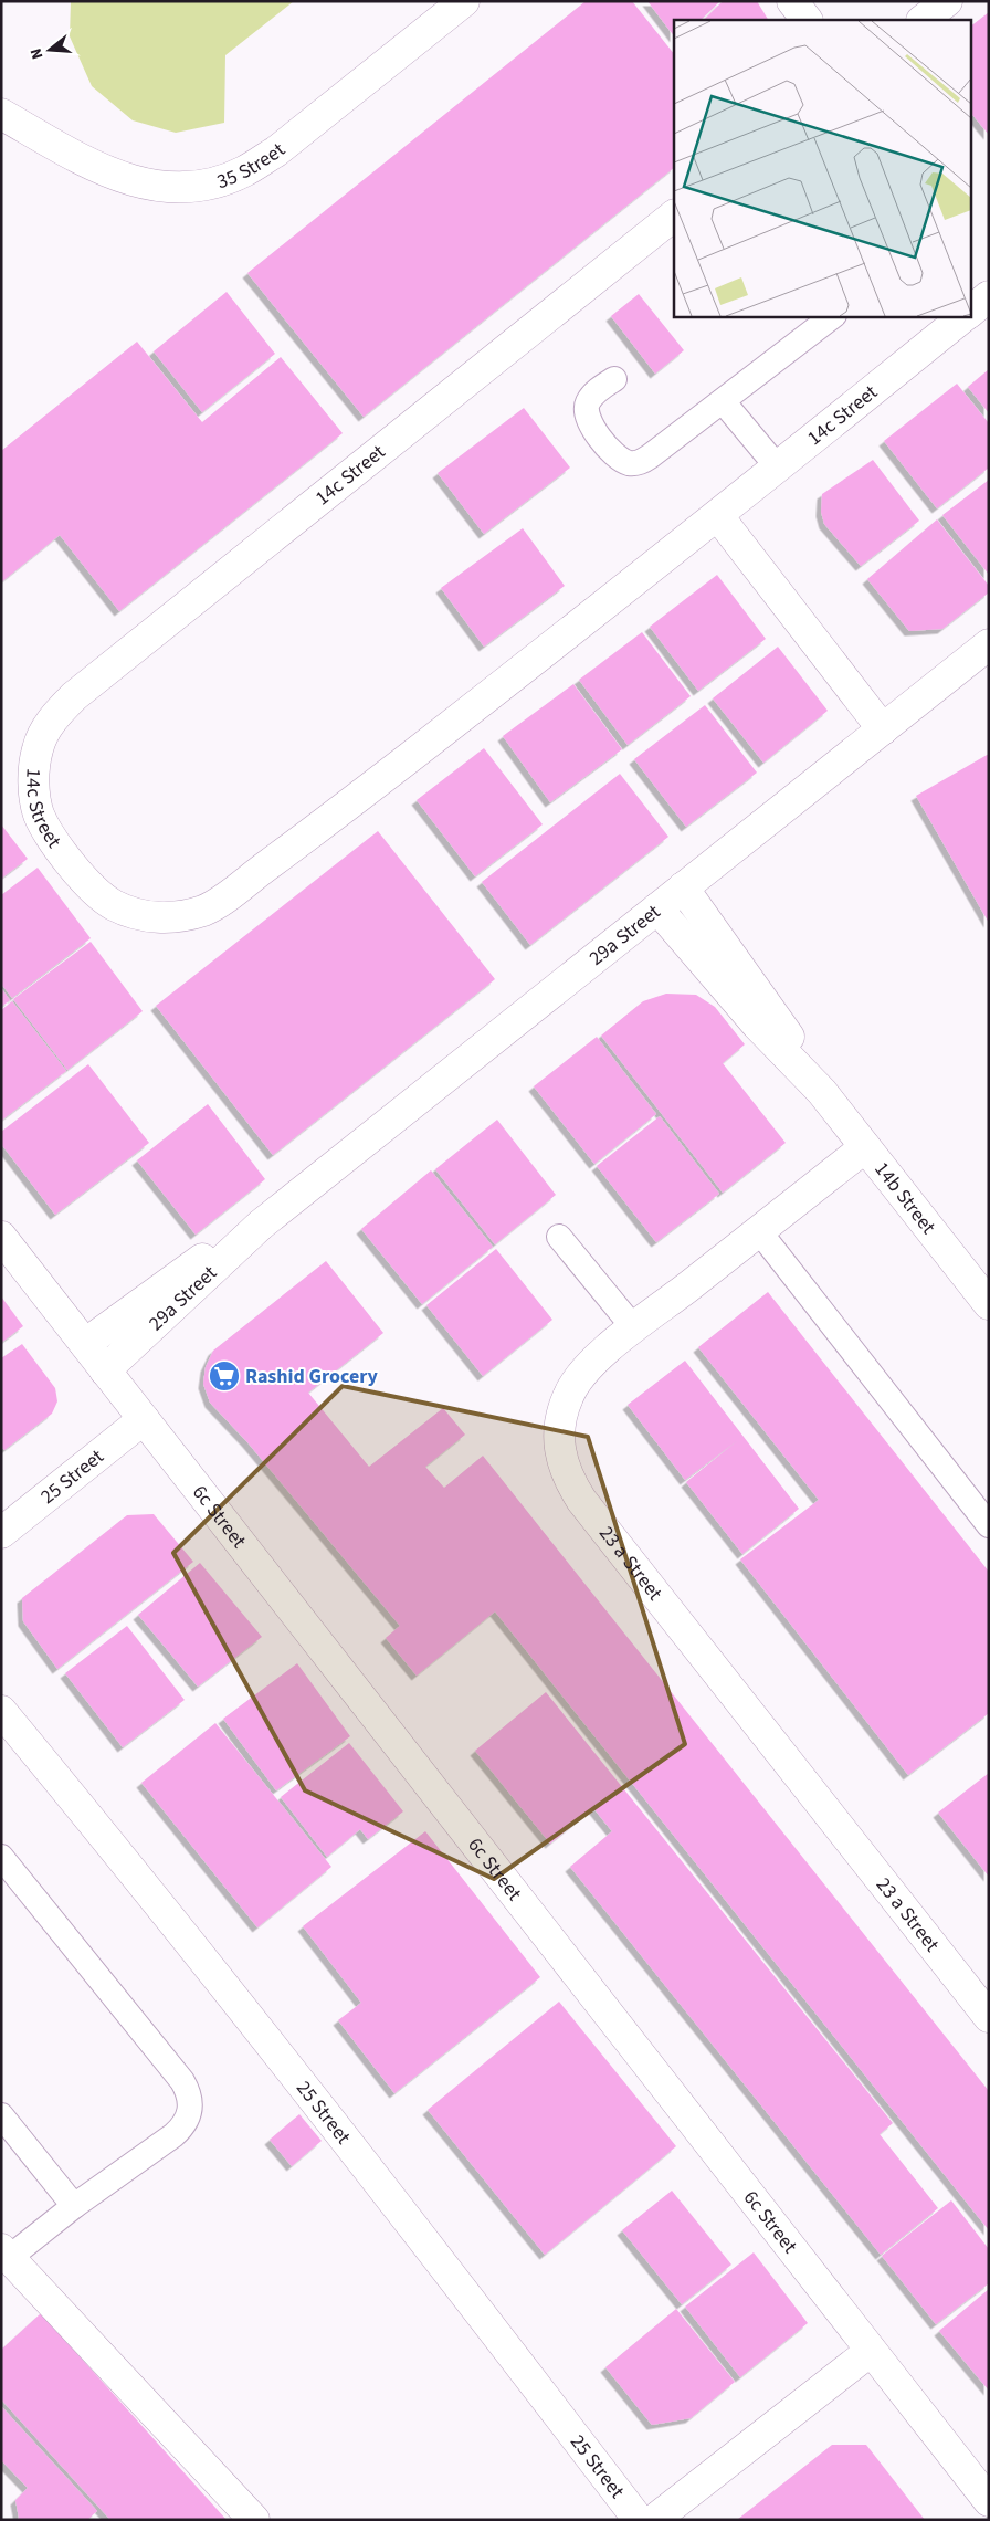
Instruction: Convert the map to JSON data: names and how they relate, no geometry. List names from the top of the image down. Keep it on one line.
{"streets":{"street":["35 Street","14c Street","29a Street","14b Street","25 Street","6c Street","23 a Street"]},"crossings":[["29a Street","14b Street"],["29a Street","6c Street"],["14b Street","23 a Street"],["25 Street","6c Street"]],"places":{"supermarket":["Rashid Grocery"]},"north":"left"}
